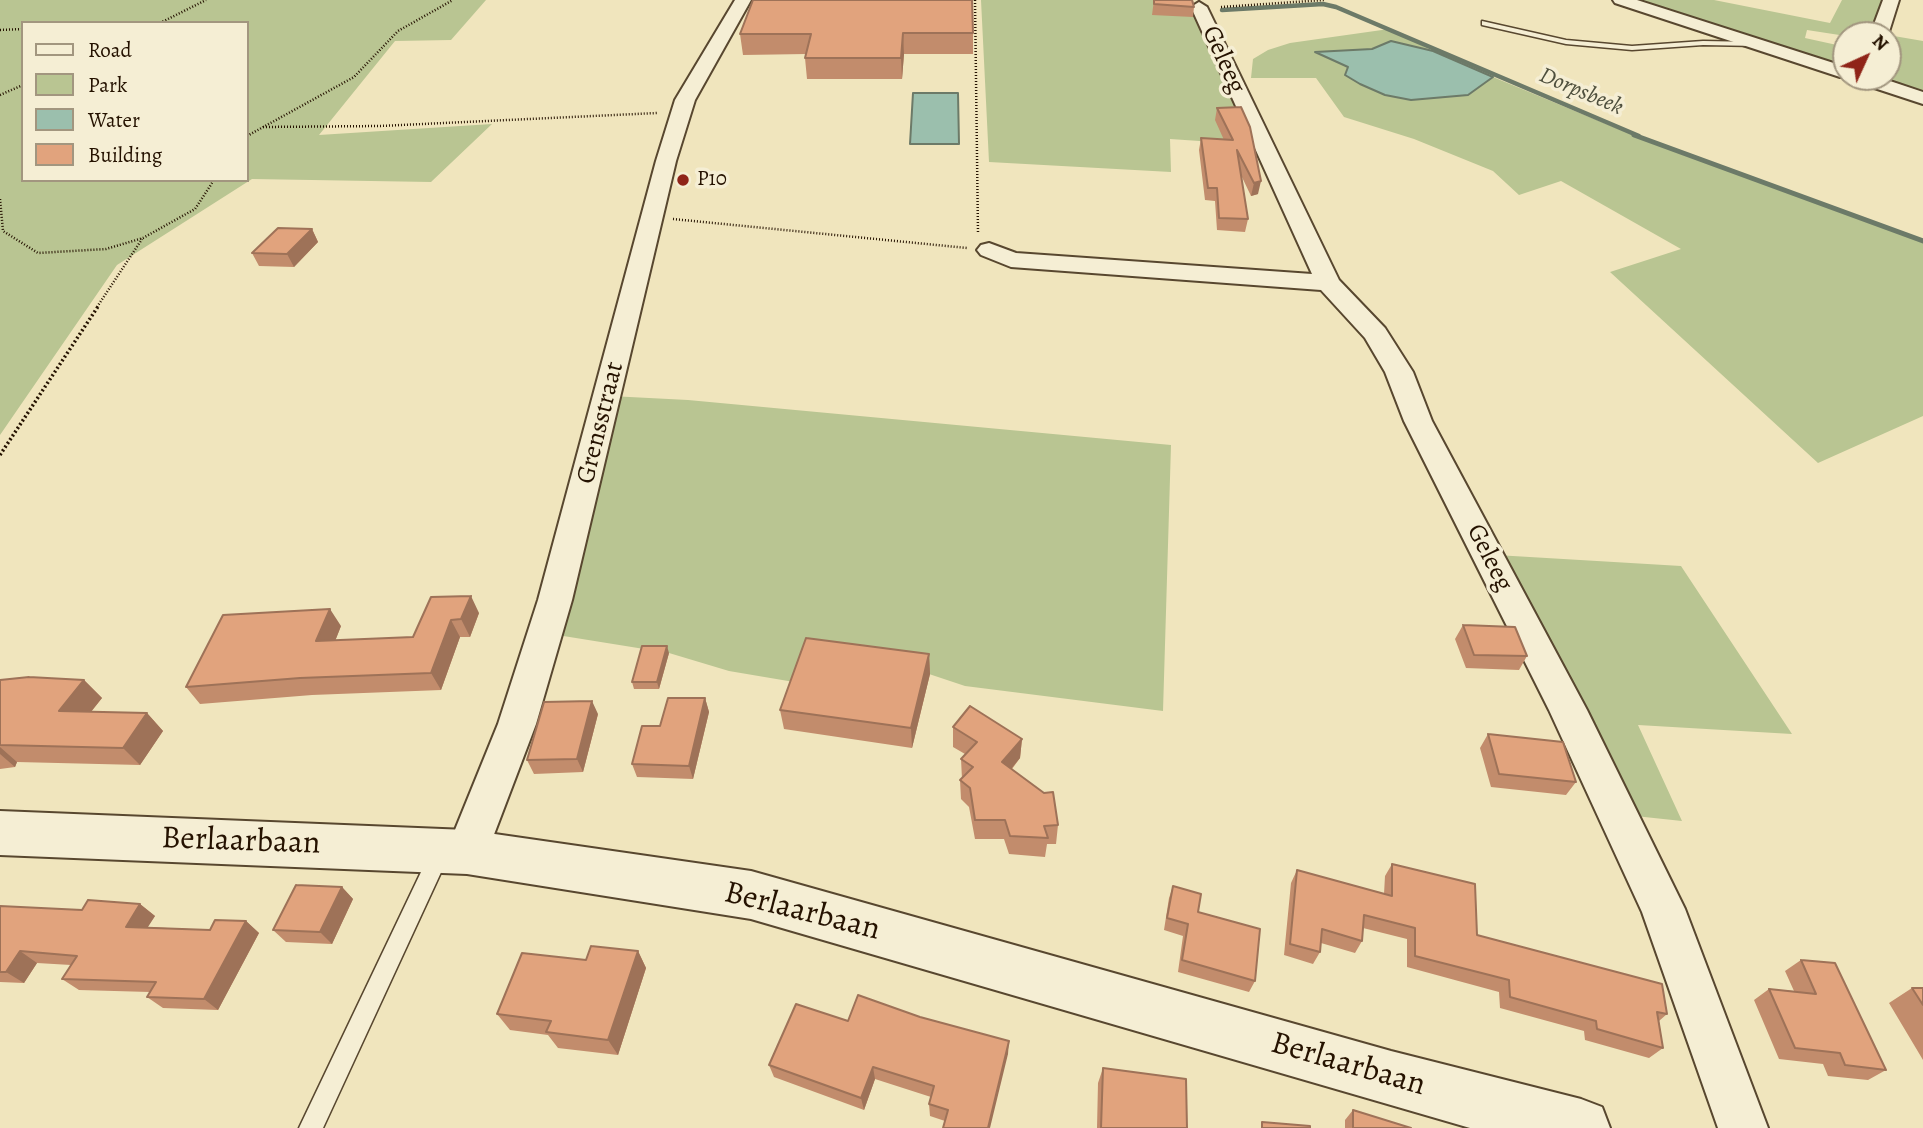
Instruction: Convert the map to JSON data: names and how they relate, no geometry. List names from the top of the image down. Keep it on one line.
{"streets":{"street":["Geleeg","Grensstraat","Berlaarbaan"]},"crossings":[["Grensstraat","Berlaarbaan"]],"water":["Dorpsbeek"],"places":["P10"],"legend":["Road","Park","Water","Building"],"north":"top right"}
